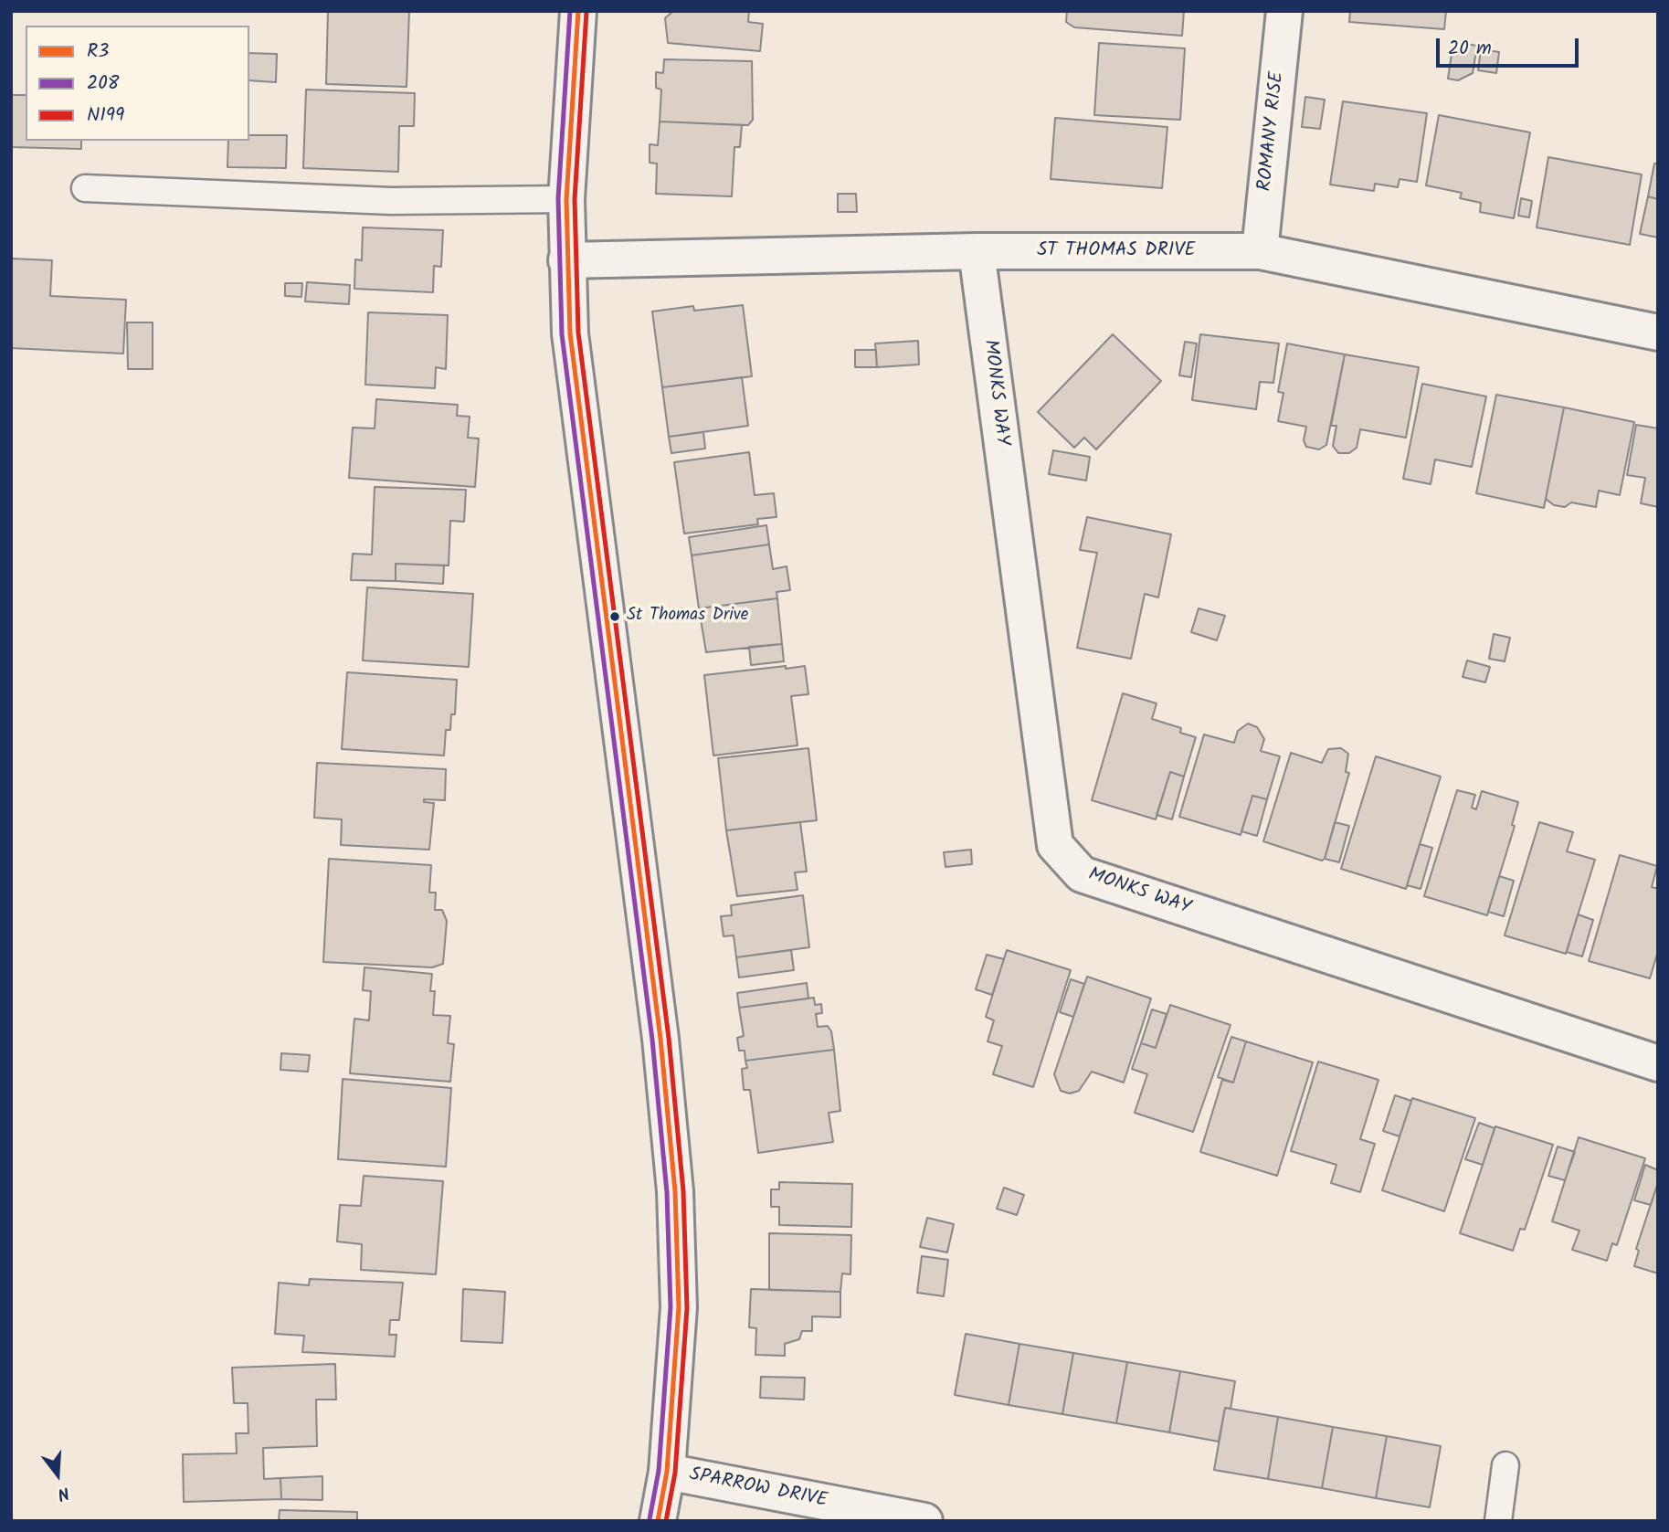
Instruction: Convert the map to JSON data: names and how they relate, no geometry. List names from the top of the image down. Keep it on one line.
{"streets":{"street":["ROMANY RISE","ST THOMAS DRIVE","MONKS WAY","SPARROW DRIVE"]},"crossings":[["ROMANY RISE","ST THOMAS DRIVE"],["ST THOMAS DRIVE","MONKS WAY"]],"places":["St Thomas Drive"],"lines":["transit line R3","transit line 208","transit line N199"],"legend":["R3","208","N199"],"scale_bar":"20 m","north":"bottom"}
